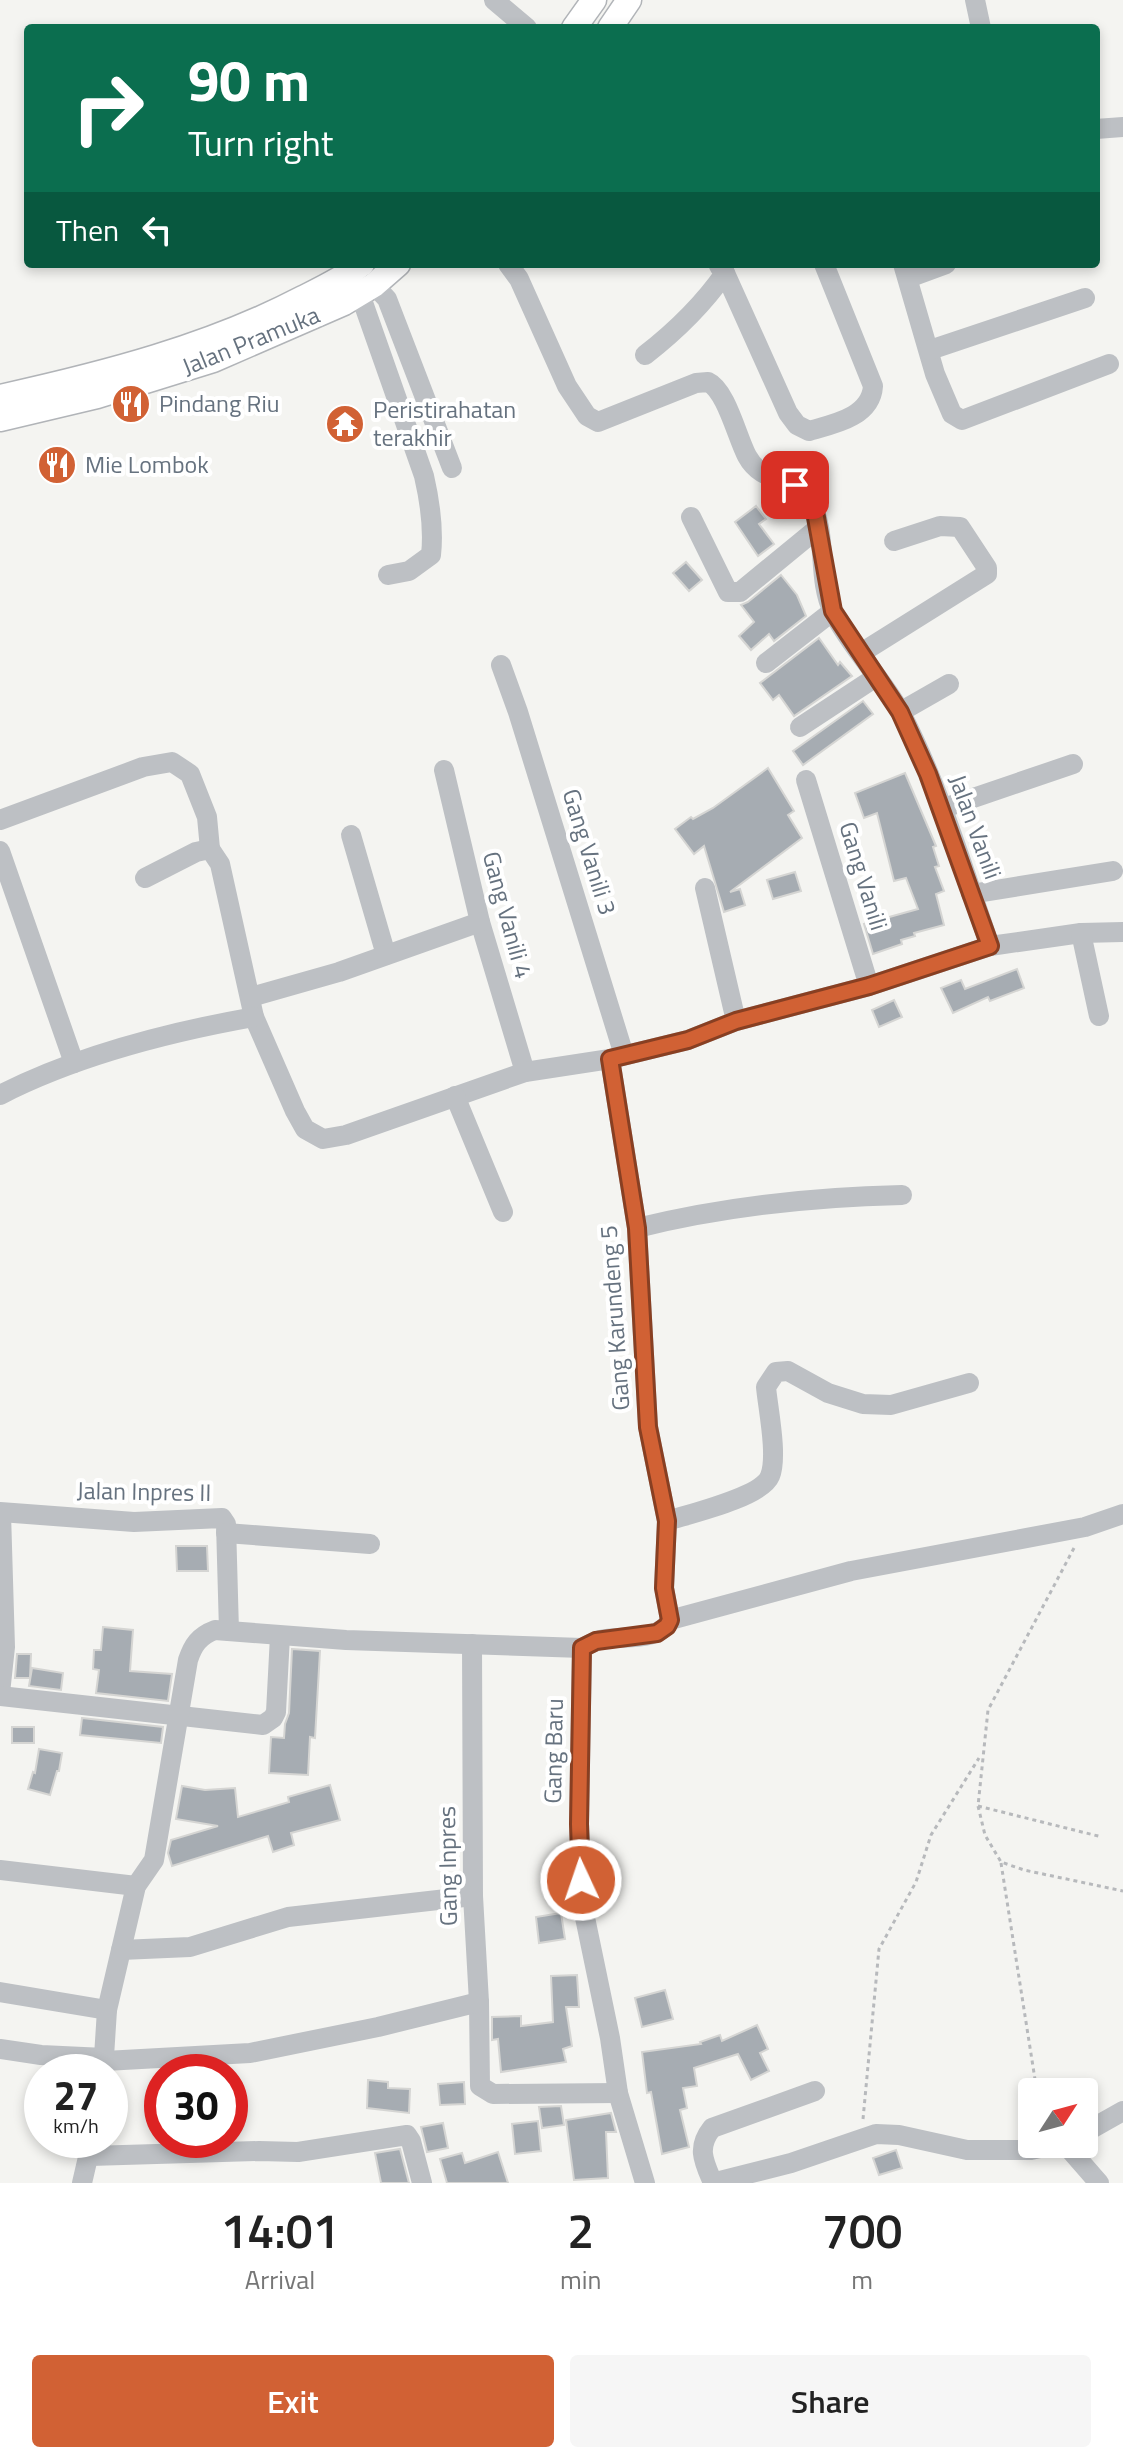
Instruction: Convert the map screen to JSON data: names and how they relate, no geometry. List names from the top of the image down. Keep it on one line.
{"streets":{"main road":["Jalan Pramuka"],"street":["Jalan Vanili","Gang Vanili 3","Gang Vanili","Gang Vanili 4","Gang Karundeng 5","Jalan Inpres II","Gang Baru","Gang Inpres"]},"crossings":[["Gang Vanili 3","Gang Karundeng 5"],["Gang Baru","Gang Inpres"]],"places":{"restaurant":["Pindang Riu","Mie Lombok"],"temple":["Peristirahatan terakhir"]},"north":"top right","page":{"turn":["90 m","Turn right"],"then":"Then","speed":"27 km/h","limit":"30","eta":["14:01","Arrival","2","min","700","m"],"buttons":["Exit","Share"]}}
